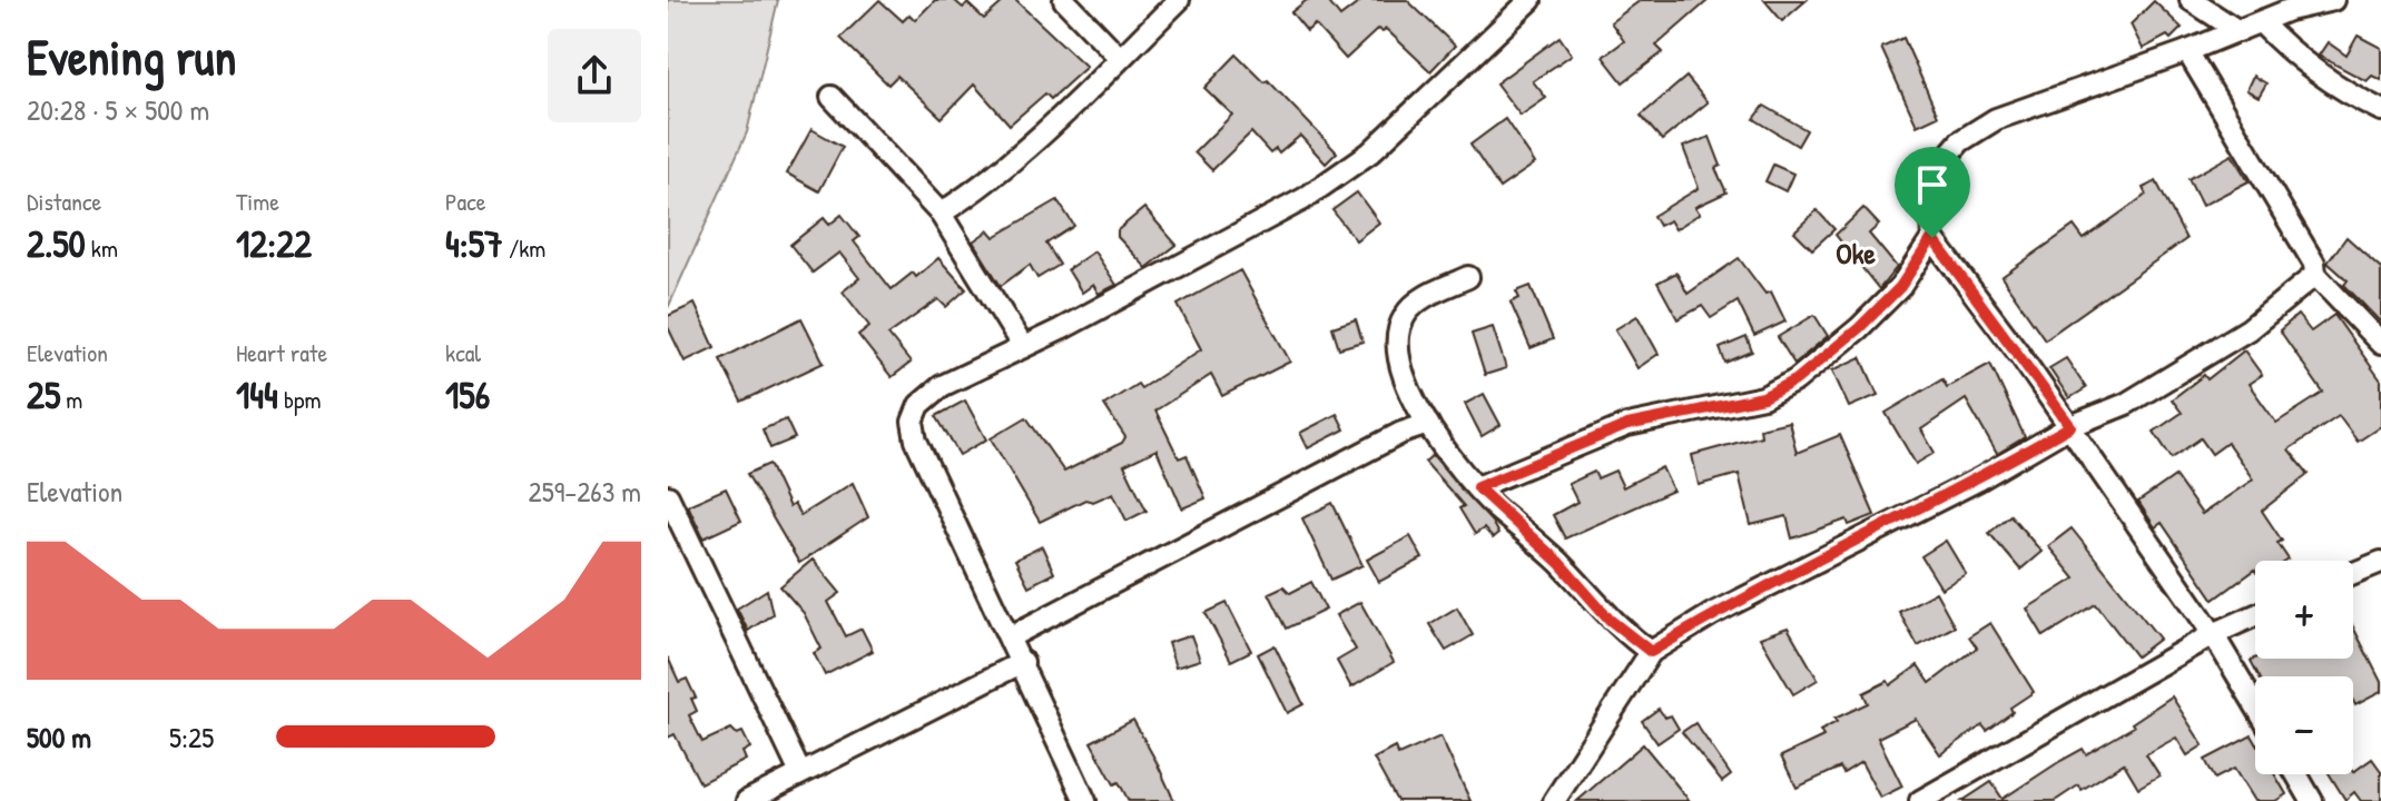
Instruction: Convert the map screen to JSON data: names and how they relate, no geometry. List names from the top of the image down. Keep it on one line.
{"districts":["Oke"],"page":{"heading":["Evening run","20:28 · 5 × 500 m"],"stats":[["Distance","2.50 km"],["Time","12:22"],["Pace","4:57 /km"],["Elevation","25 m"],["Heart rate","144 bpm"],["kcal","156"]],"chart":["Elevation","259–263 m"],"map_buttons":["+","−"],"list":[{"name":"500 m","note":"5:25"}]}}
